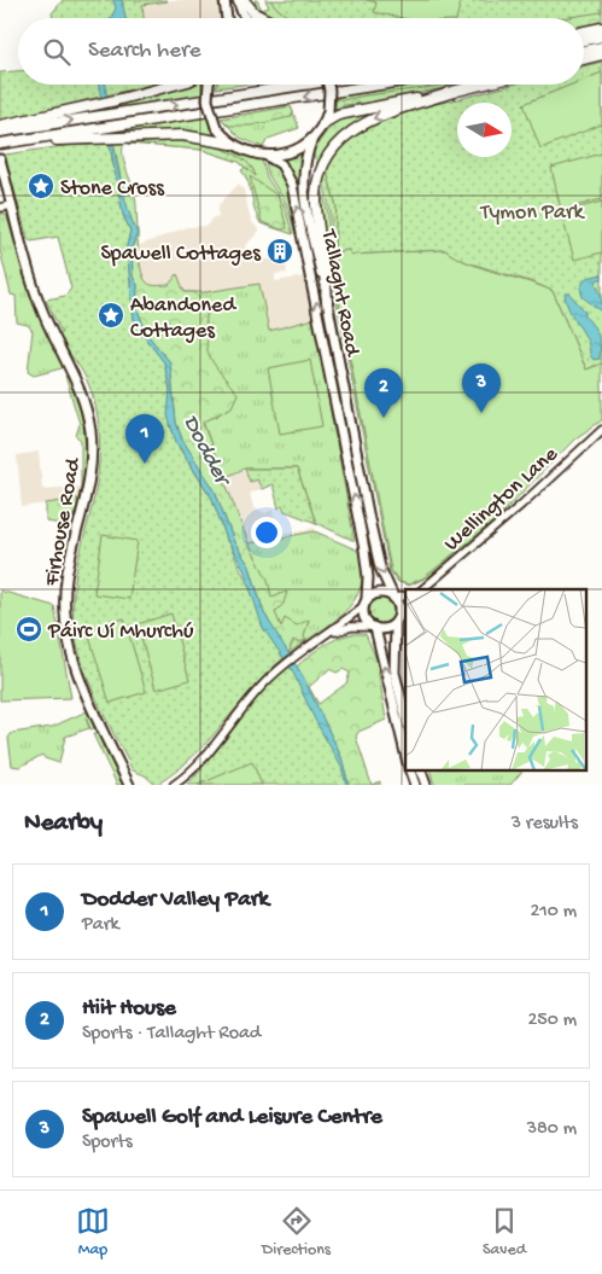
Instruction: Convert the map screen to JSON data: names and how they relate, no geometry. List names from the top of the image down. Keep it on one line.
{"streets":{"main road":["Tallaght Road","Firhouse Road"],"street":["Wellington Lane"]},"water":["Dodder"],"parks":["Tymon Park"],"places":{"place":["Stone Cross","Abandoned Cottages"],"building":["Spawell Cottages"],"sports":["Páirc Uí Mhurchú"]},"north":"right","page":{"search":"Search here","pins":["3","2","1"],"heading":["Nearby","3 results"],"list":[{"mark":"1","name":"Dodder Valley Park","note":"Park","value":"210 m"},{"mark":"2","name":"Hiit House","note":"Sports · Tallaght Road","value":"250 m"},{"mark":"3","name":"Spawell Golf and Leisure Centre","note":"Sports","value":"380 m"}],"nav":["Map","Directions","Saved"]}}
